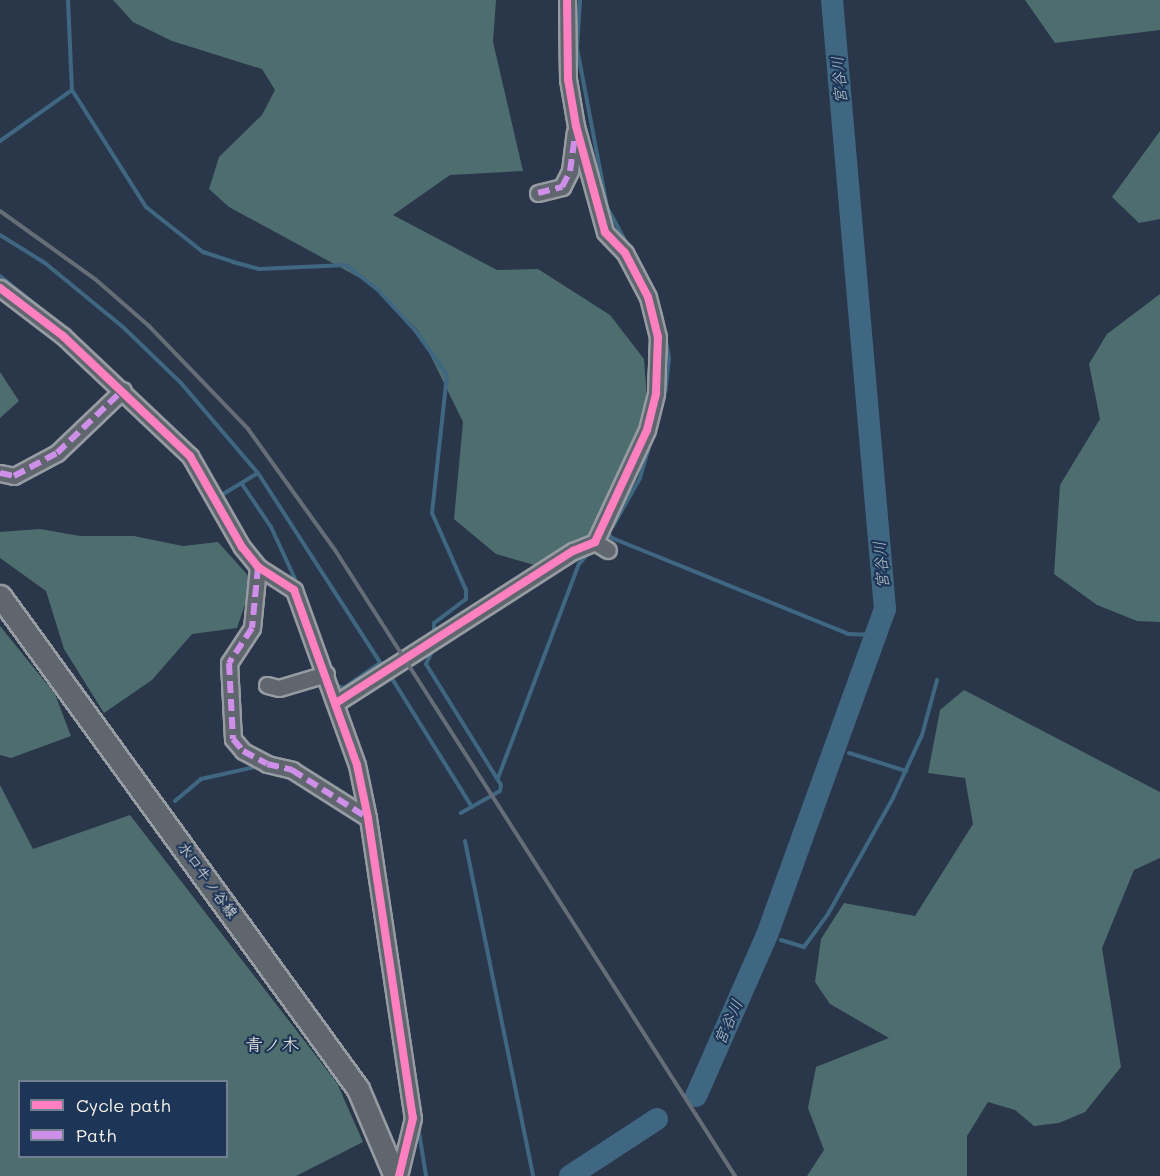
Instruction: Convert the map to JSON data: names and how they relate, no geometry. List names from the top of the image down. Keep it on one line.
{"streets":{"main road":["水口牛ノ谷線"]},"districts":["青ノ木"],"water":["宮谷川"],"legend":["Cycle path","Path"]}
